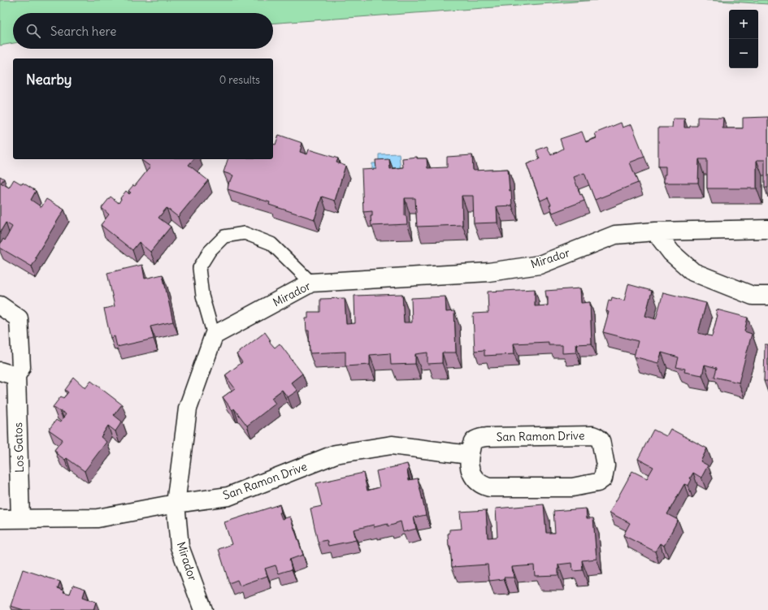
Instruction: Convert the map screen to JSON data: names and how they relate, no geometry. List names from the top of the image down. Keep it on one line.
{"streets":{"street":["Mirador","San Ramon Drive","Los Gatos"]},"crossings":[["Mirador","San Ramon Drive"],["San Ramon Drive","Los Gatos"]],"page":{"map_buttons":["+","−"],"search":"Search here","heading":["Nearby","0 results"]}}
